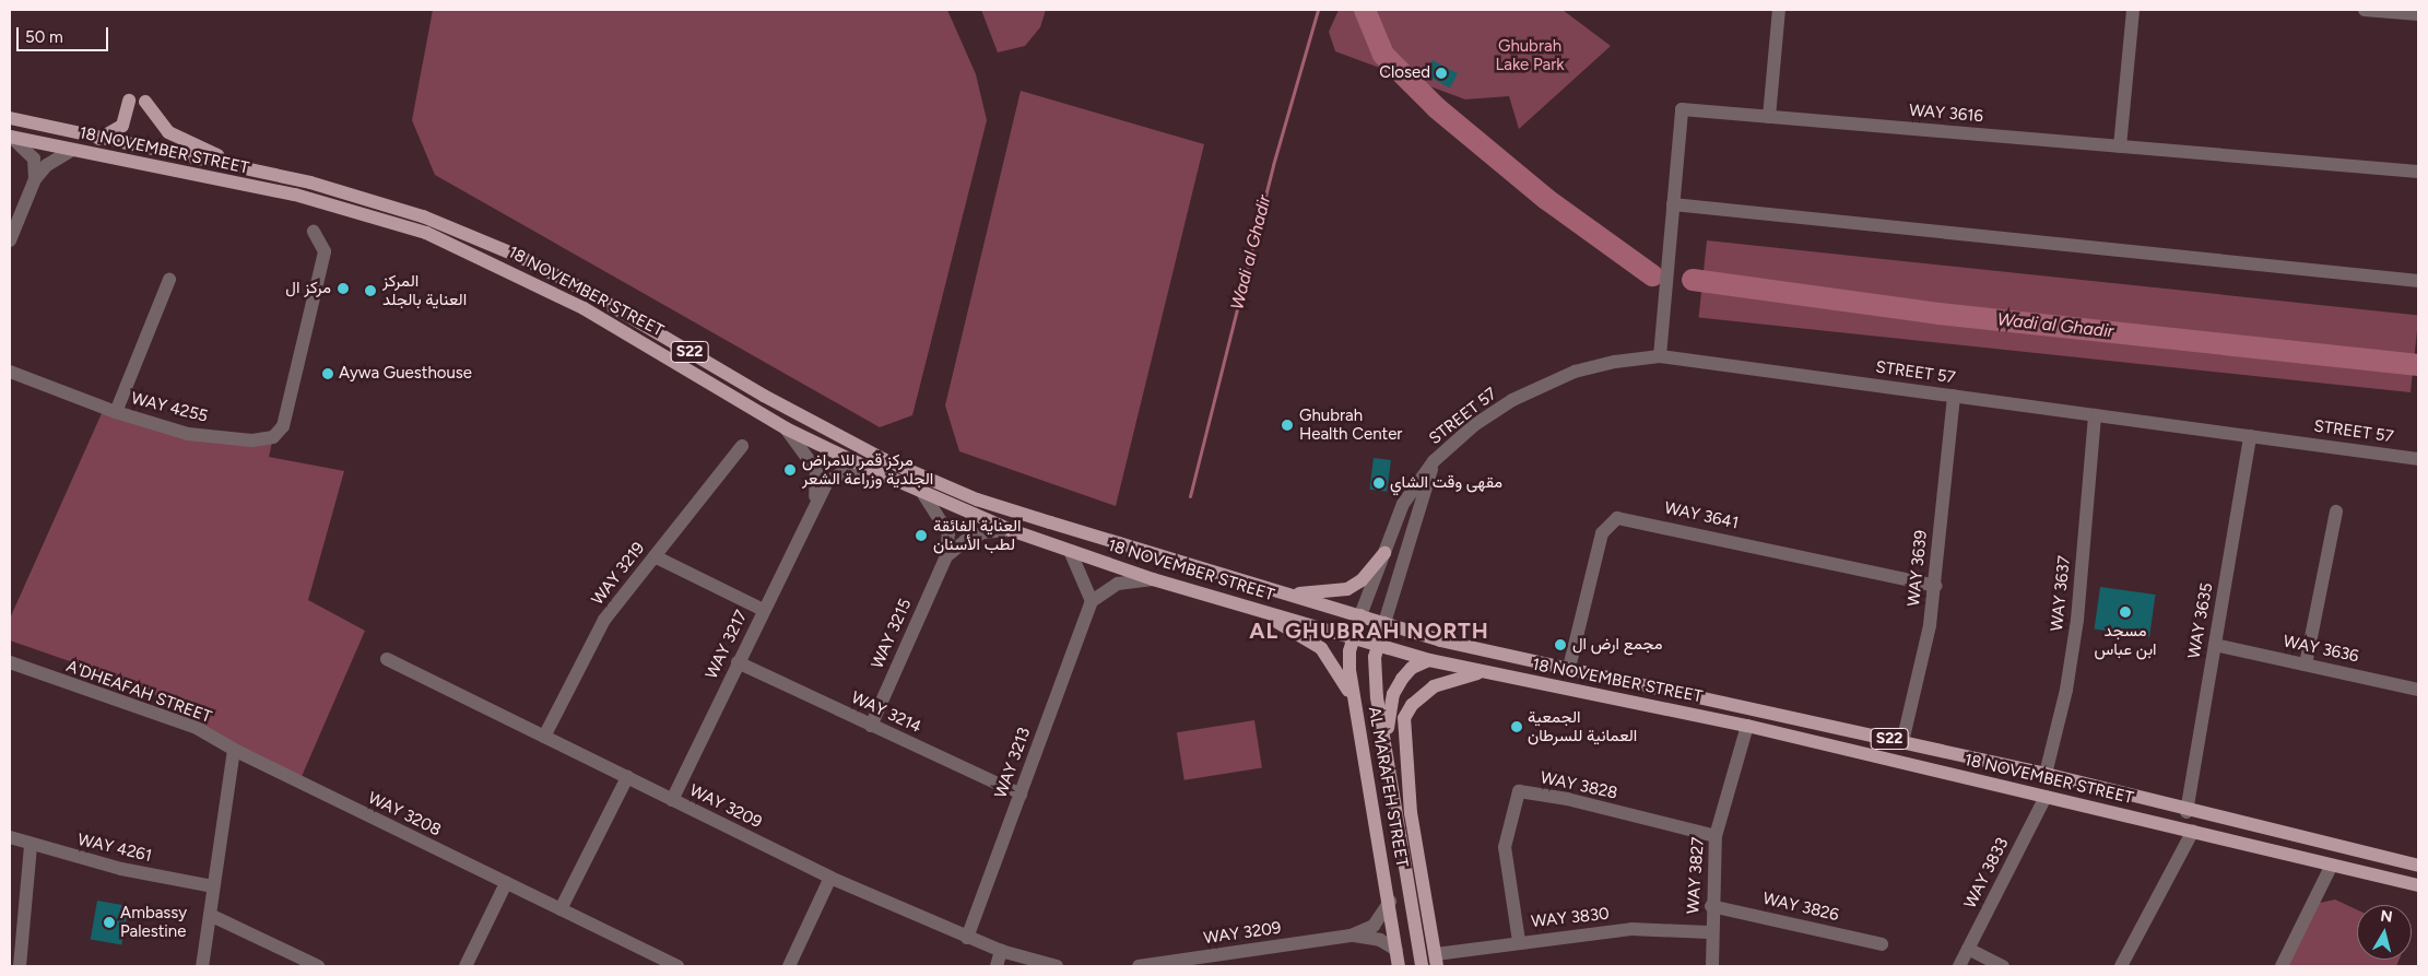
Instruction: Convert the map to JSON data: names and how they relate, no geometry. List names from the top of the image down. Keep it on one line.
{"streets":{"main road":["18 NOVEMBER STREET","S22","AL MARAFEH STREET"],"street":["WAY 3616","STREET 57","WAY 4255","WAY 3641","WAY 3639","WAY 3219","WAY 3637","WAY 3635","WAY 3215","WAY 3217","WAY 3636","A'DHEAFAH STREET","WAY 3214","WAY 3213","WAY 3828","WAY 3209","WAY 3208","WAY 4261","WAY 3833","WAY 3827","WAY 3826","WAY 3830"]},"crossings":[["WAY 3616","STREET 57"],["18 NOVEMBER STREET","STREET 57"],["18 NOVEMBER STREET","WAY 3641"],["18 NOVEMBER STREET","WAY 3639"],["18 NOVEMBER STREET","WAY 3637"],["18 NOVEMBER STREET","WAY 3635"],["18 NOVEMBER STREET","WAY 3215"],["18 NOVEMBER STREET","WAY 3217"],["18 NOVEMBER STREET","AL MARAFEH STREET"],["18 NOVEMBER STREET","WAY 3833"],["18 NOVEMBER STREET","WAY 3827"],["STREET 57","WAY 3639"],["STREET 57","WAY 3637"],["STREET 57","WAY 3635"],["STREET 57","AL MARAFEH STREET"],["WAY 3641","WAY 3639"],["WAY 3219","WAY 3209"],["WAY 3635","WAY 3636"],["WAY 3215","WAY 3214"],["WAY 3217","WAY 3214"],["WAY 3217","WAY 3209"],["A'DHEAFAH STREET","WAY 3208"],["WAY 3214","WAY 3213"],["WAY 3213","WAY 3209"],["WAY 3828","WAY 3827"],["WAY 3828","WAY 3830"],["AL MARAFEH STREET","WAY 3209"],["WAY 3827","WAY 3826"],["WAY 3827","WAY 3830"]],"districts":["AL GHUBRAH NORTH"],"water":["Wadi al Ghadir"],"parks":["Ghubrah Lake Park"],"places":["Closed","مركز ال","المركز العناية بالجلد","Aywa Guesthouse","Ghubrah Health Center","مركز قمر للامراض الجلدية وزراعة الشعر","مقهى وقت الشاي","العناية الفائقة لطب الأسنان","مسجد ابن عباس","مجمع ارض ال","الجمعية العمانية للسرطان","Ambassy Palestine"],"scale_bar":"50 m","north":"top"}
